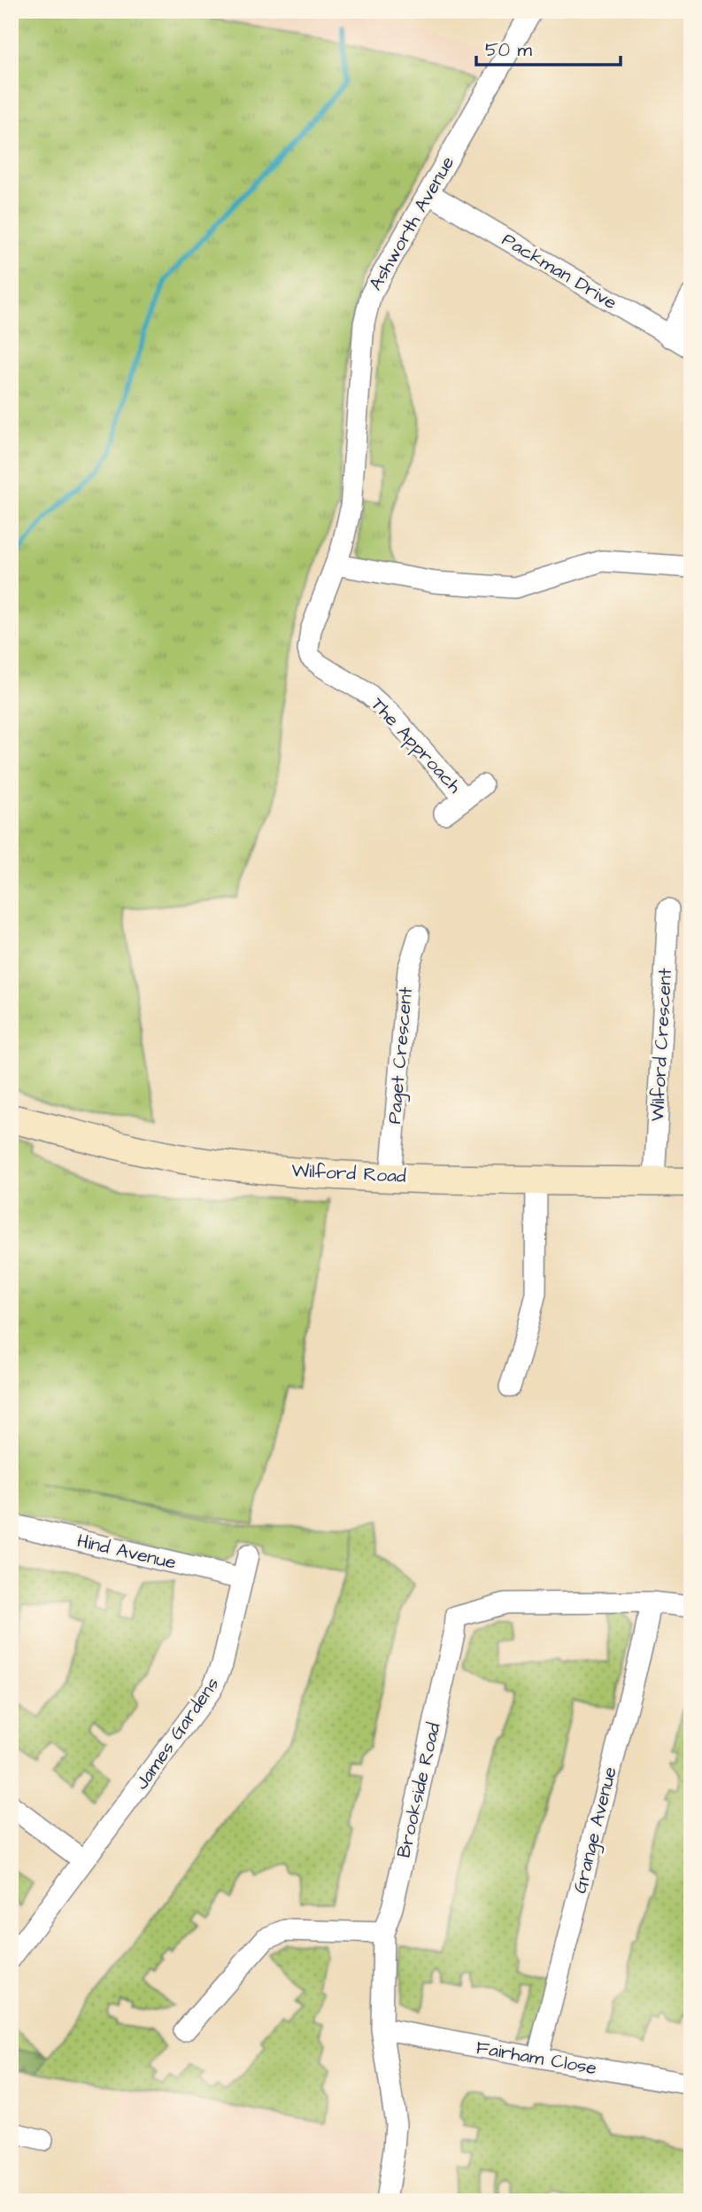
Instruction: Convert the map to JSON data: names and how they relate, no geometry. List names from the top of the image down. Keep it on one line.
{"streets":{"main road":["Wilford Road"],"street":["Ashworth Avenue","Packman Drive","The Approach","Wilford Crescent","Paget Crescent","Hind Avenue","James Gardens","Brookside Road","Grange Avenue","Fairham Close"]},"crossings":[["Ashworth Avenue","Packman Drive"],["Ashworth Avenue","The Approach"],["Wilford Crescent","Wilford Road"],["Paget Crescent","Wilford Road"],["Hind Avenue","James Gardens"],["Brookside Road","Grange Avenue"],["Brookside Road","Fairham Close"],["Grange Avenue","Fairham Close"]],"scale_bar":"50 m"}
